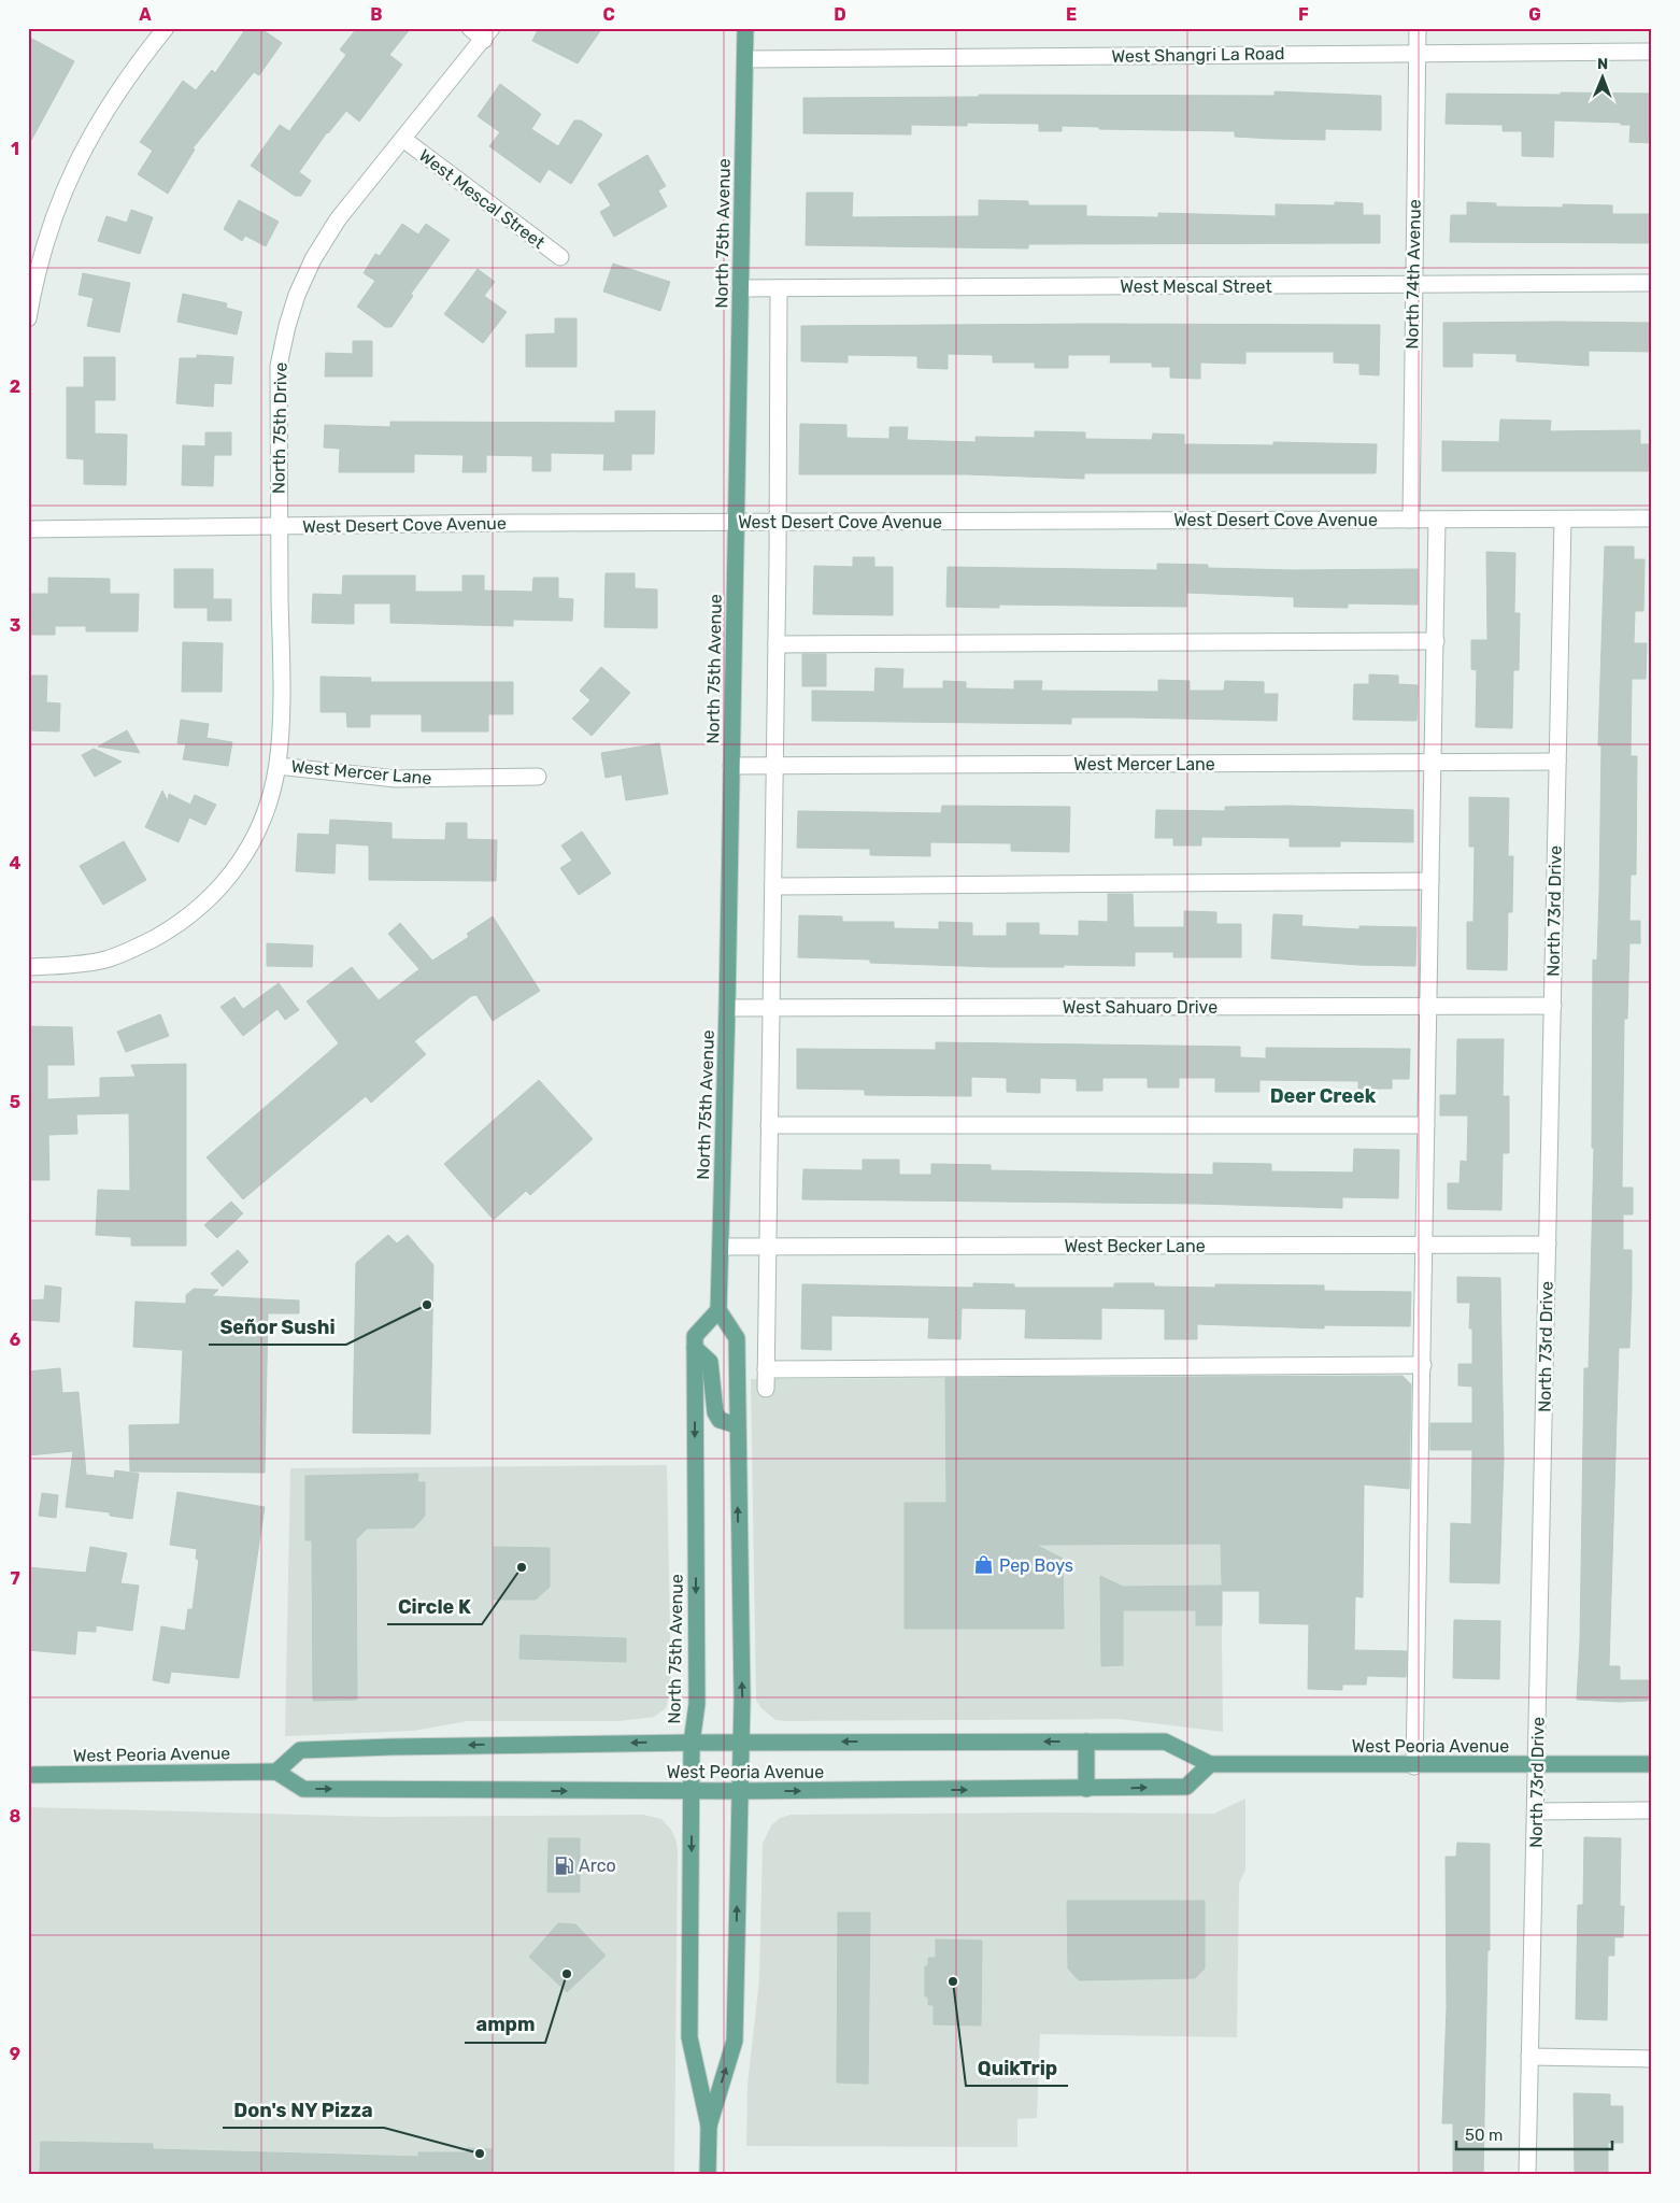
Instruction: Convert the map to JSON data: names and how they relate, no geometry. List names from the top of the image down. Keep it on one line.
{"streets":{"main road":["North 75th Avenue","West Peoria Avenue"],"street":["West Shangri La Road","West Mescal Street","North 74th Avenue","North 75th Drive","West Desert Cove Avenue","West Mercer Lane","North 73rd Drive","West Sahuaro Drive","West Becker Lane"]},"crossings":[["West Shangri La Road","North 75th Avenue"],["West Shangri La Road","North 74th Avenue"],["West Mescal Street","North 75th Avenue"],["West Mescal Street","North 74th Avenue"],["West Mescal Street","North 75th Drive"],["North 75th Avenue","West Desert Cove Avenue"],["North 75th Avenue","West Mercer Lane"],["North 75th Avenue","West Sahuaro Drive"],["North 75th Avenue","West Becker Lane"],["North 75th Avenue","West Peoria Avenue"],["North 74th Avenue","West Desert Cove Avenue"],["North 75th Drive","West Desert Cove Avenue"],["North 75th Drive","West Mercer Lane"],["West Desert Cove Avenue","North 73rd Drive"],["West Mercer Lane","North 73rd Drive"],["North 73rd Drive","West Sahuaro Drive"],["North 73rd Drive","West Becker Lane"],["North 73rd Drive","West Peoria Avenue"]],"districts":["Deer Creek"],"places":{"other":["Señor Sushi","Circle K","ampm","QuikTrip","Don's NY Pizza"],"shop":["Pep Boys"],"fuel station":["Arco"]},"scale_bar":"50 m","north":"top","grid":{"columns":["A","B","C","D","E","F","G"],"rows":["1","2","3","4","5","6","7","8","9"]}}
